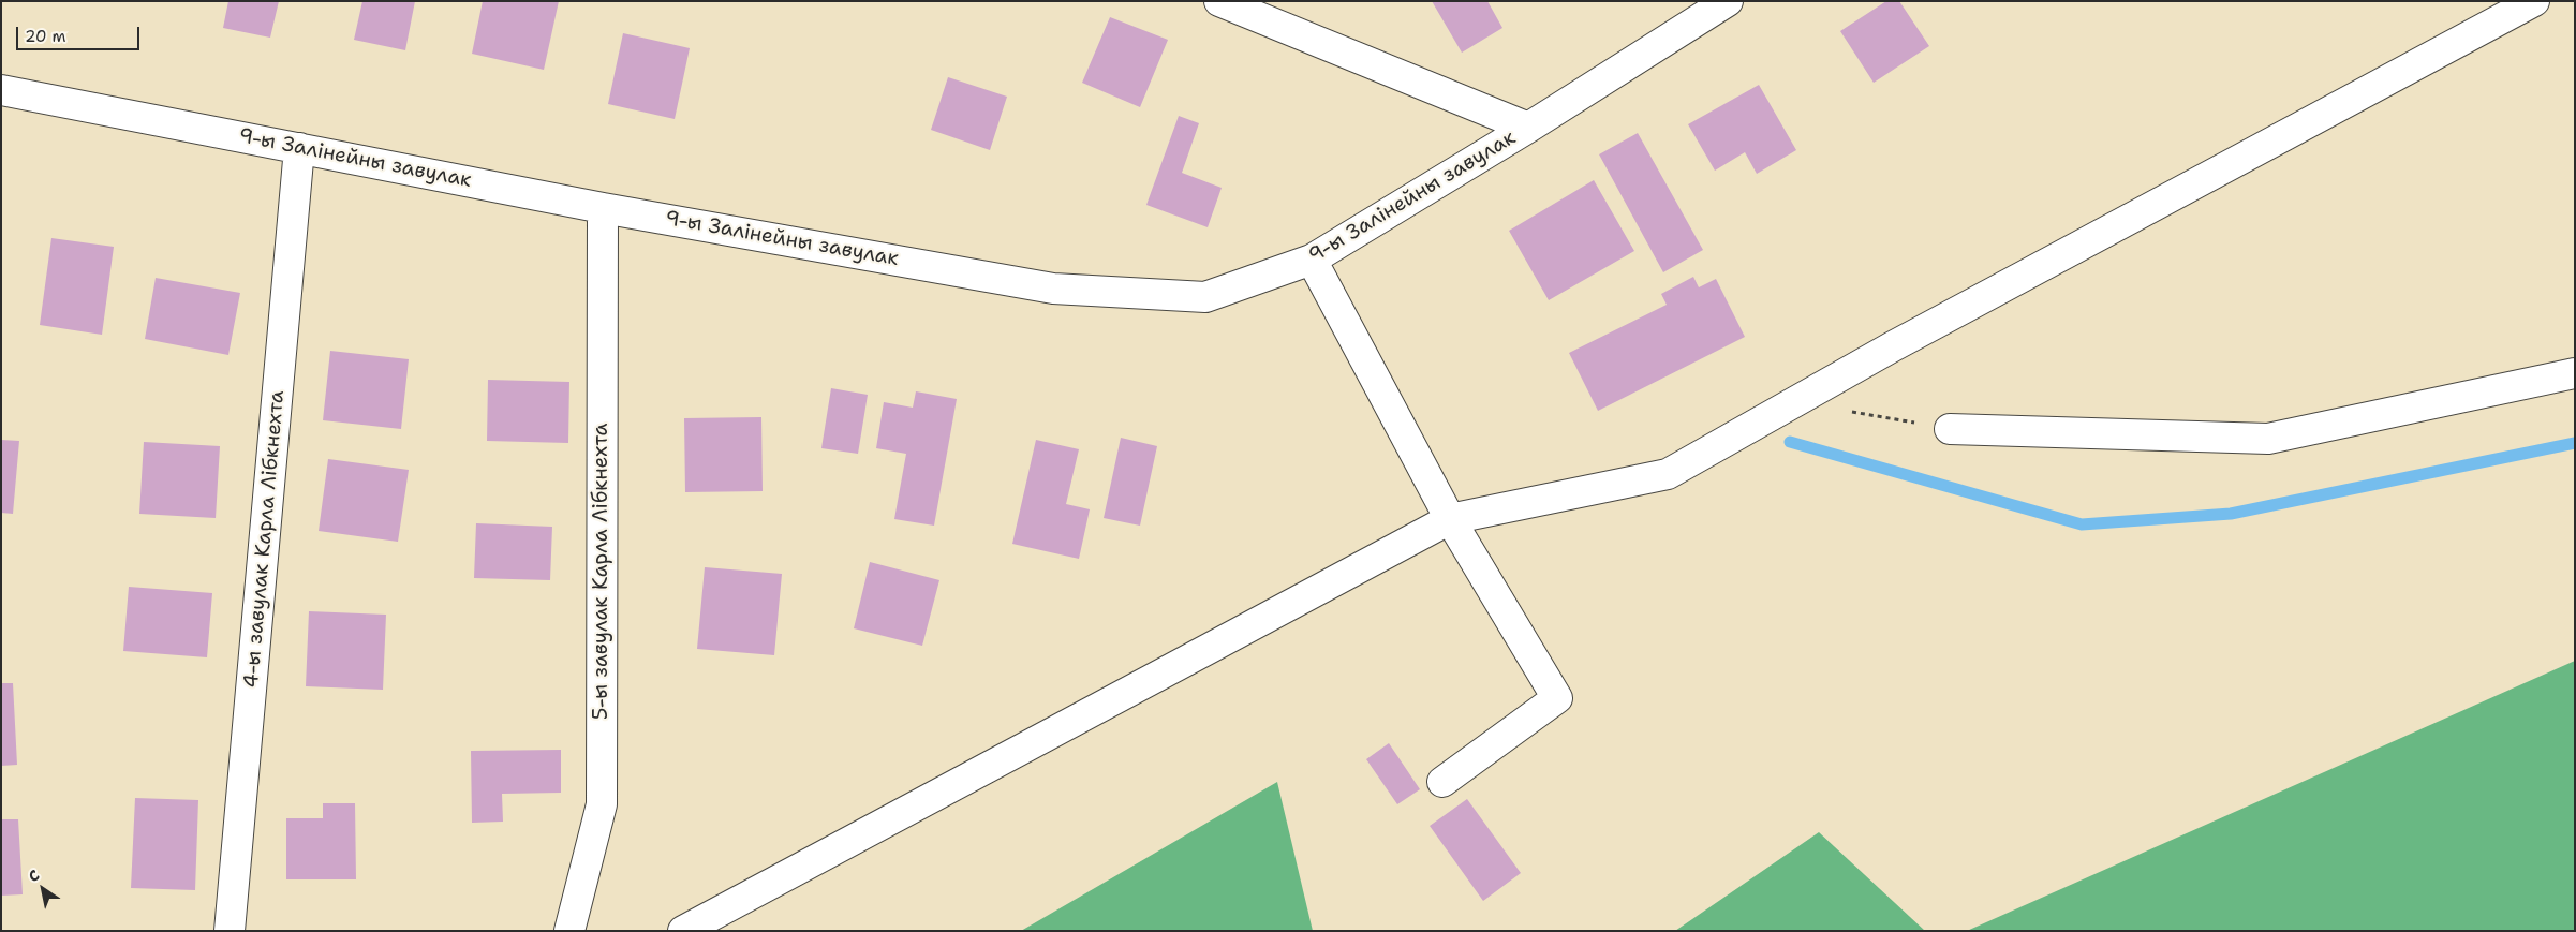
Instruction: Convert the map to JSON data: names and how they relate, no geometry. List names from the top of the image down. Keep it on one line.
{"streets":{"street":["9-ы Залінейны завулак","4-ы завулак Карла Лібкнехта","5-ы завулак Карла Лібкнехта"]},"crossings":[["9-ы Залінейны завулак","4-ы завулак Карла Лібкнехта"],["9-ы Залінейны завулак","5-ы завулак Карла Лібкнехта"]],"scale_bar":"20 m","north":"top left"}
